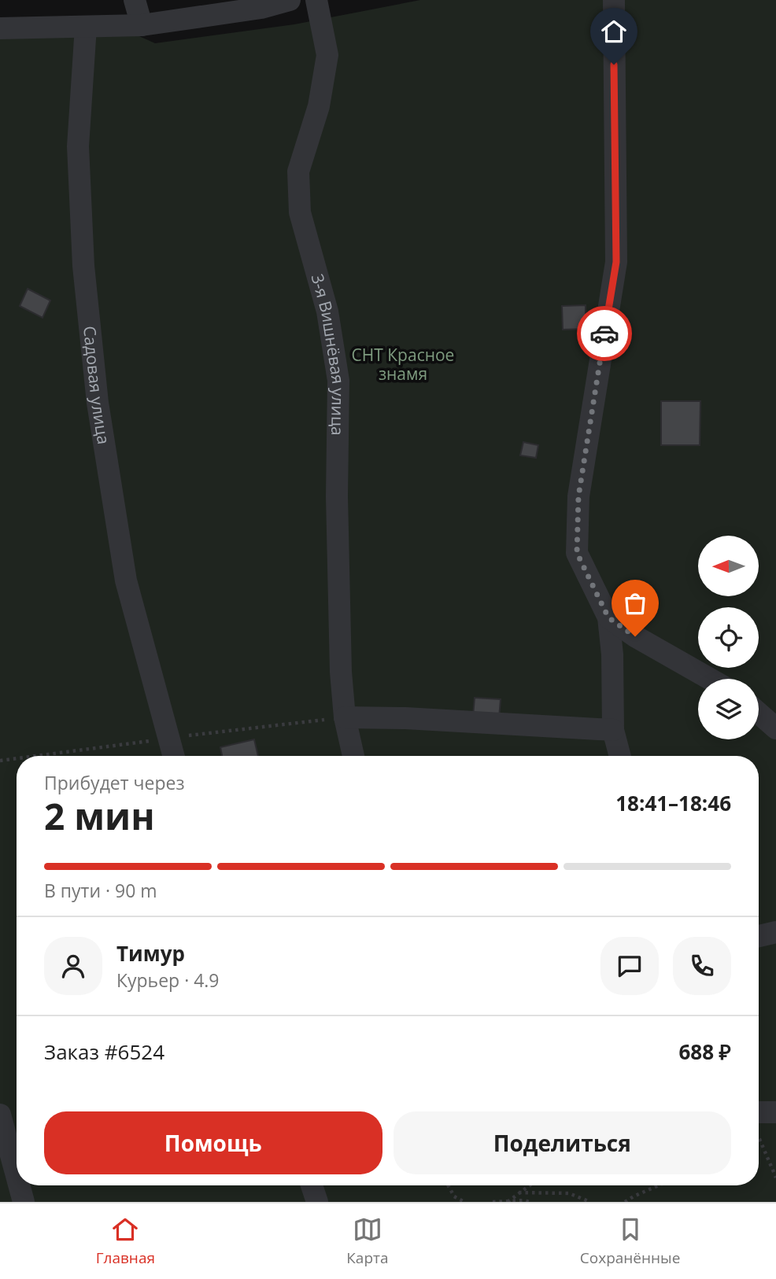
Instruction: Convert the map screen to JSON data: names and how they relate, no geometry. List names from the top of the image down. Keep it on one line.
{"streets":{"street":["3-я Вишнёвая улица","Садовая улица"]},"parks":["СНТ Красное знамя"],"north":"left","page":{"heading":["2 мин","Прибудет через","18:41–18:46"],"panel":["Тимур","Курьер · 4.9","Заказ #6524","688 ₽"],"bar":"В пути · 90 m","buttons":["Помощь","Поделиться"],"tabs":["Главная","Карта","Сохранённые"]}}
